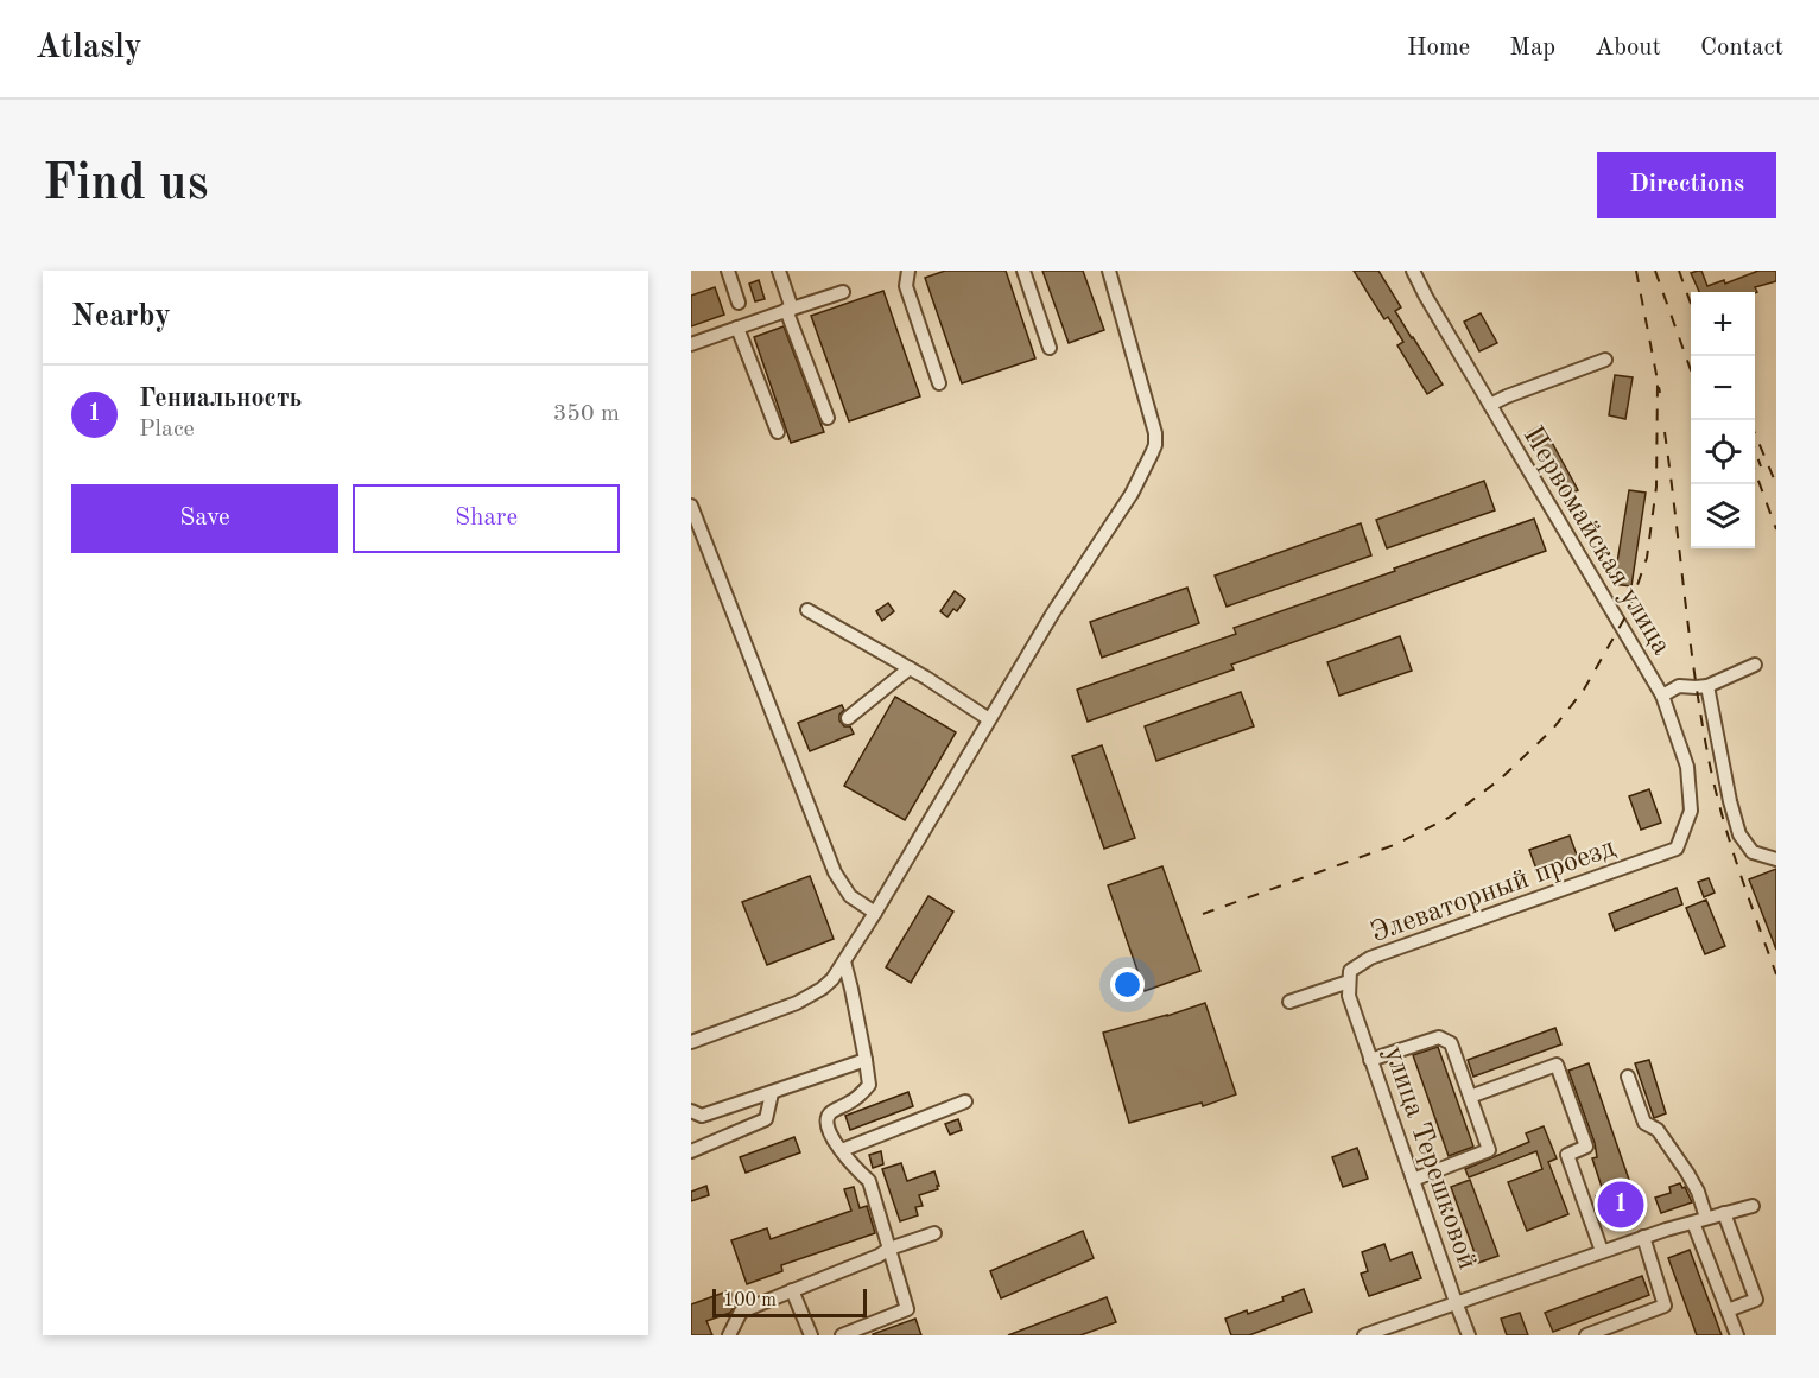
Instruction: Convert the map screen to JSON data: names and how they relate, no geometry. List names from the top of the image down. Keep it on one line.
{"streets":{"street":["Первомайская улица","Элеваторный проезд","улица Терешковой"]},"crossings":[["Первомайская улица","Элеваторный проезд"],["Элеваторный проезд","улица Терешковой"]],"scale_bar":"100 m","page":{"header":"Atlasly","nav":["Home","Map","About","Contact"],"buttons":["Directions",["Save","Share"]],"title":"Find us","heading":"Nearby","map_buttons":["+","−"],"list":[{"mark":"1","name":"Гениальность","note":"Place","value":"350 m"}],"pins":"1","scale":"100 m"}}
